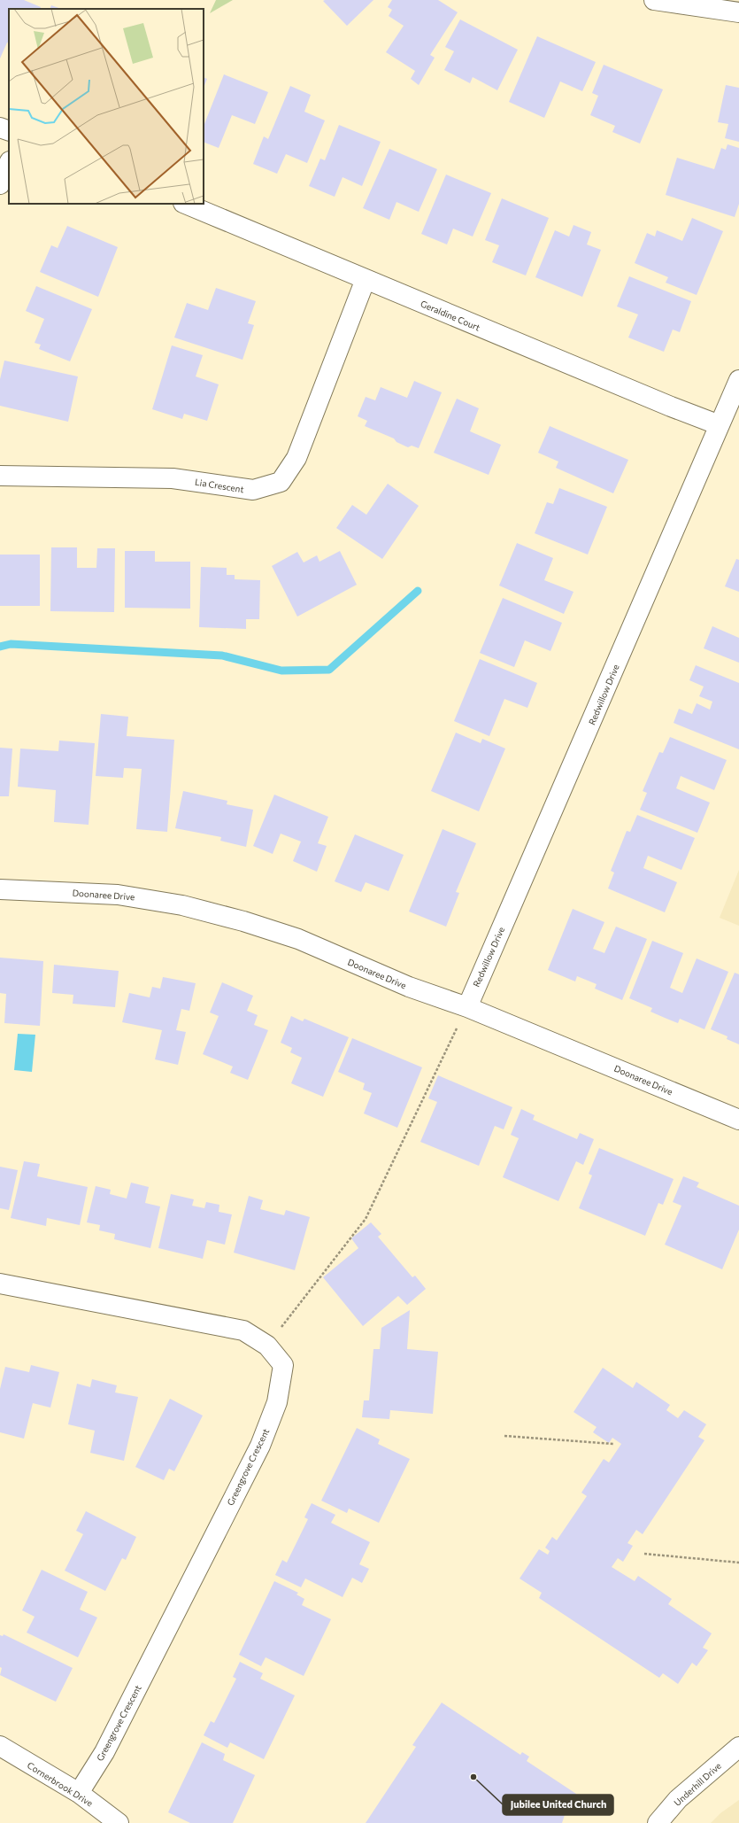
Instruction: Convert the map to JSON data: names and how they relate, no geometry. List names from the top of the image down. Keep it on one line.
{"streets":{"street":["Geraldine Court","Lia Crescent","Redwillow Drive","Doonaree Drive","Greengrove Crescent","Cornerbrook Drive","Underhill Drive"]},"crossings":[["Geraldine Court","Lia Crescent"],["Geraldine Court","Redwillow Drive"],["Redwillow Drive","Doonaree Drive"],["Greengrove Crescent","Cornerbrook Drive"]],"places":["Jubilee United Church"]}
